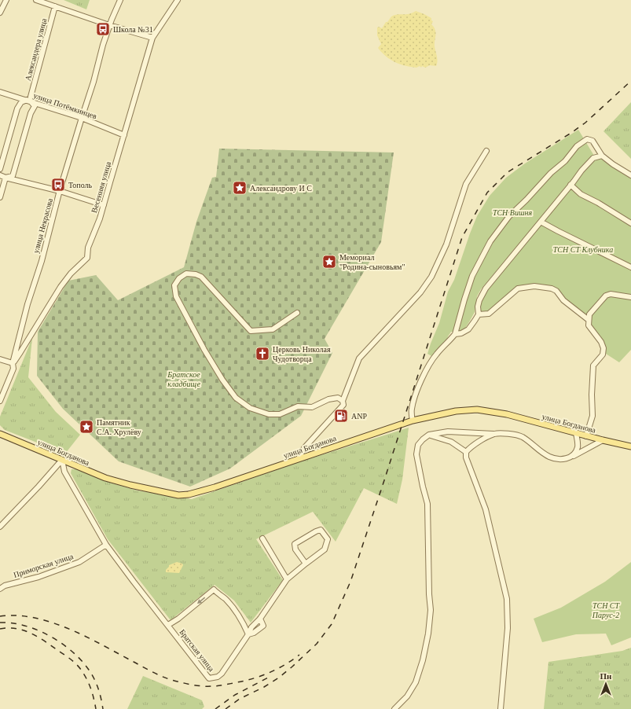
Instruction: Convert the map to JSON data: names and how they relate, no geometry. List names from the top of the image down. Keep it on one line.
{"streets":{"main road":["улица Богданова"],"street":["Александера улица","улица Потёмкинцев","Весенняя улица","улица Некрасова","Приморская улица","Братская улица"]},"crossings":[["Александера улица","улица Потёмкинцев"],["улица Потёмкинцев","Весенняя улица"],["улица Потёмкинцев","улица Некрасова"],["Весенняя улица","улица Некрасова"],["улица Богданова","Братская улица"],["Приморская улица","Братская улица"]],"parks":["ТСН Вишня","ТСН СТ Клубника","Братское кладбище","ТСН СТ Парус-2"],"places":{"bus stop":["Школа №31","Тополь"],"place":["Александрову И С","Мемориал \"Родина-сыновьям\"","Памятник С.А. Хрулёву"],"church":["Церковь Николая Чудотворца"],"fuel station":["ANP"]},"north":"top"}
